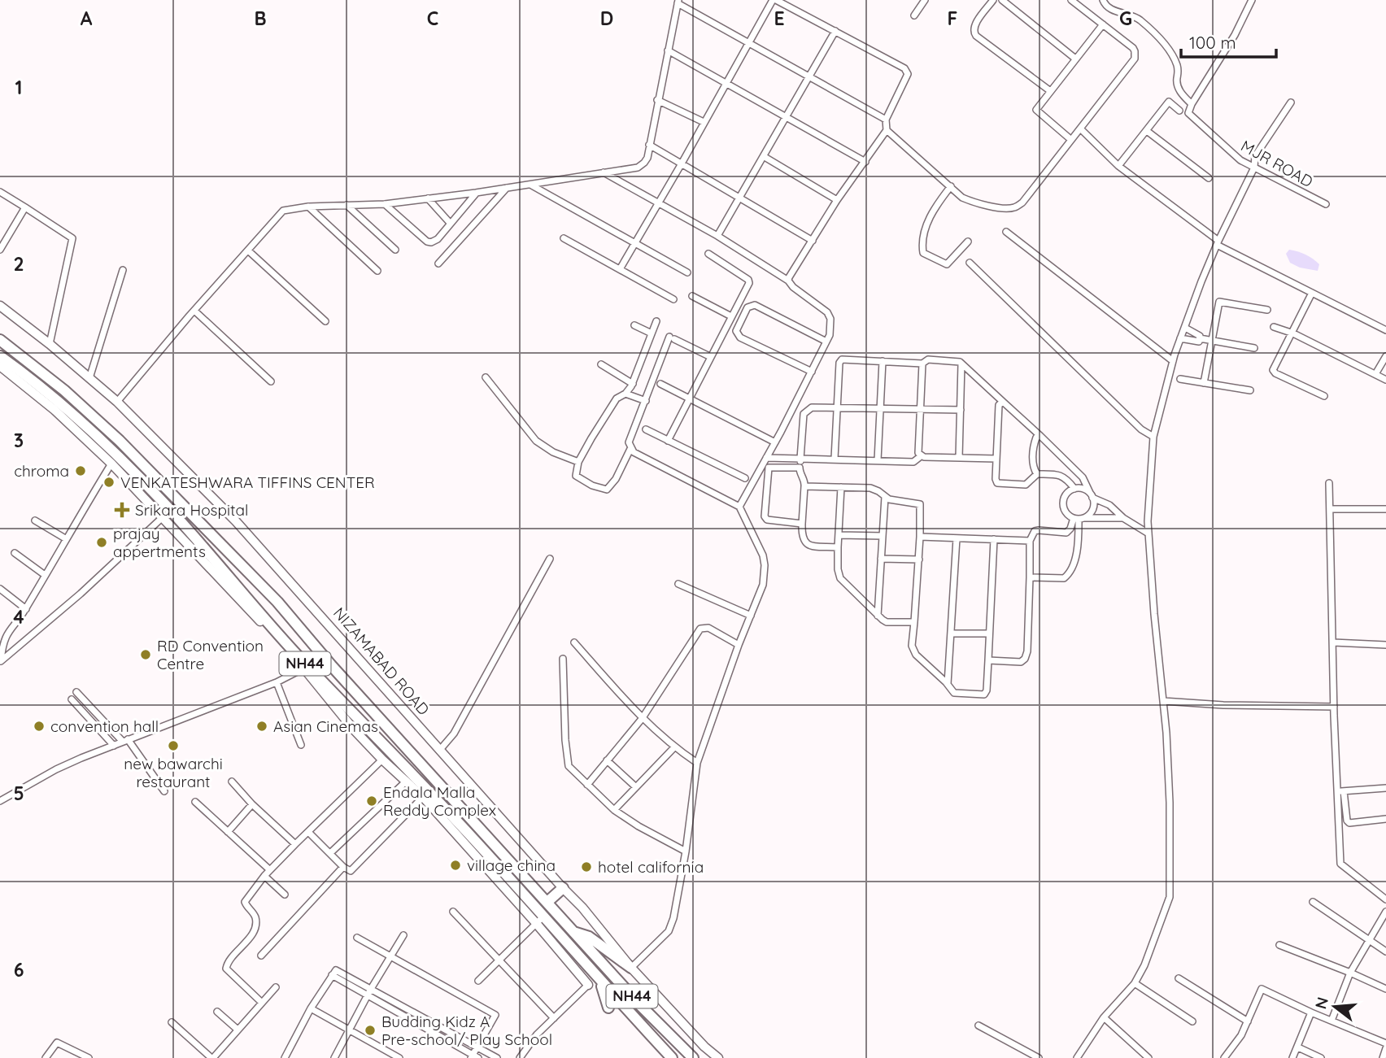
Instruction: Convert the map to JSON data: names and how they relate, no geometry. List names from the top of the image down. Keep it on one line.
{"streets":{"highway":["NH44"],"main road":["NIZAMABAD ROAD"],"street":["MJR ROAD"]},"places":{"other":["chroma","VENKATESHWARA TIFFINS CENTER","prajay appertments","RD Convention Centre","convention hall","Asian Cinemas","new bawarchi restaurant","Endala Malla Reddy Complex","village china","hotel california","Budding Kidz A Pre-school/ Play School"],"health":["Srikara Hospital"]},"scale_bar":"100 m","north":"left","grid":{"columns":["A","B","C","D","E","F","G"],"rows":["1","2","3","4","5","6"]}}
